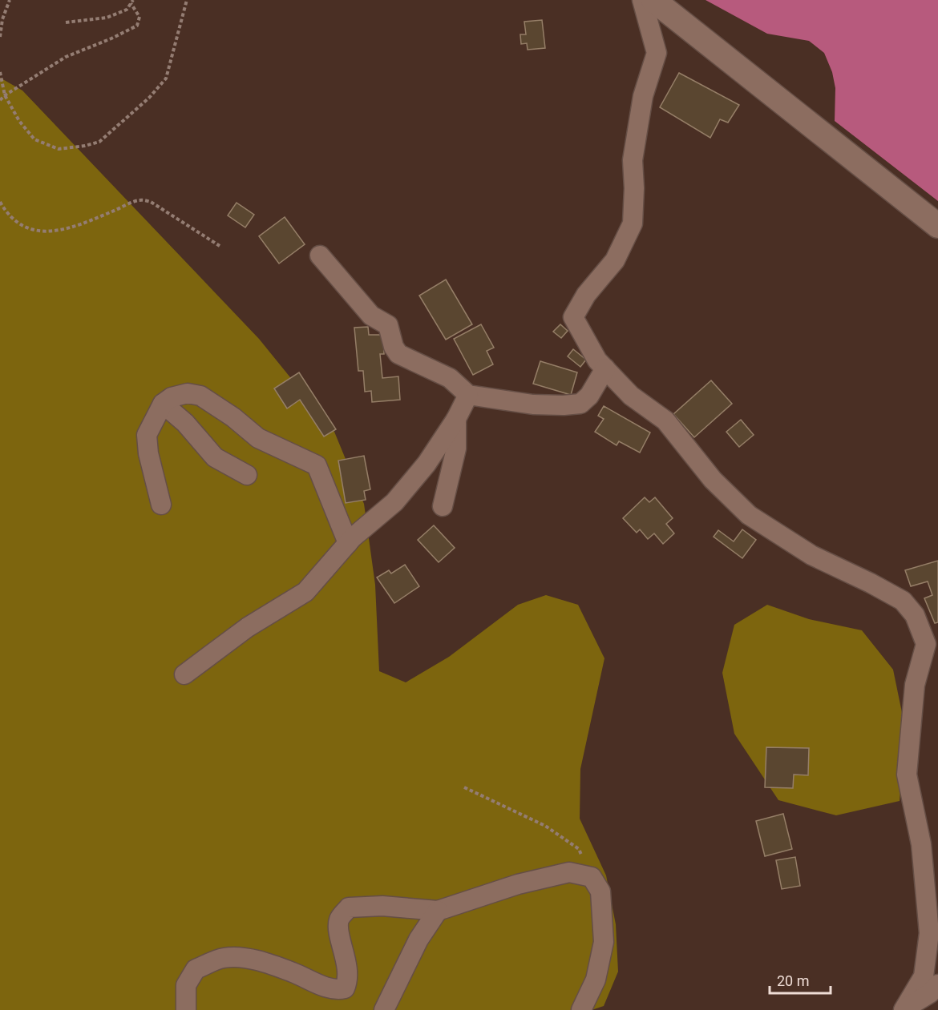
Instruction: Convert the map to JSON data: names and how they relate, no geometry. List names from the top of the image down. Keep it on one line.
{"scale_bar":"20 m"}
